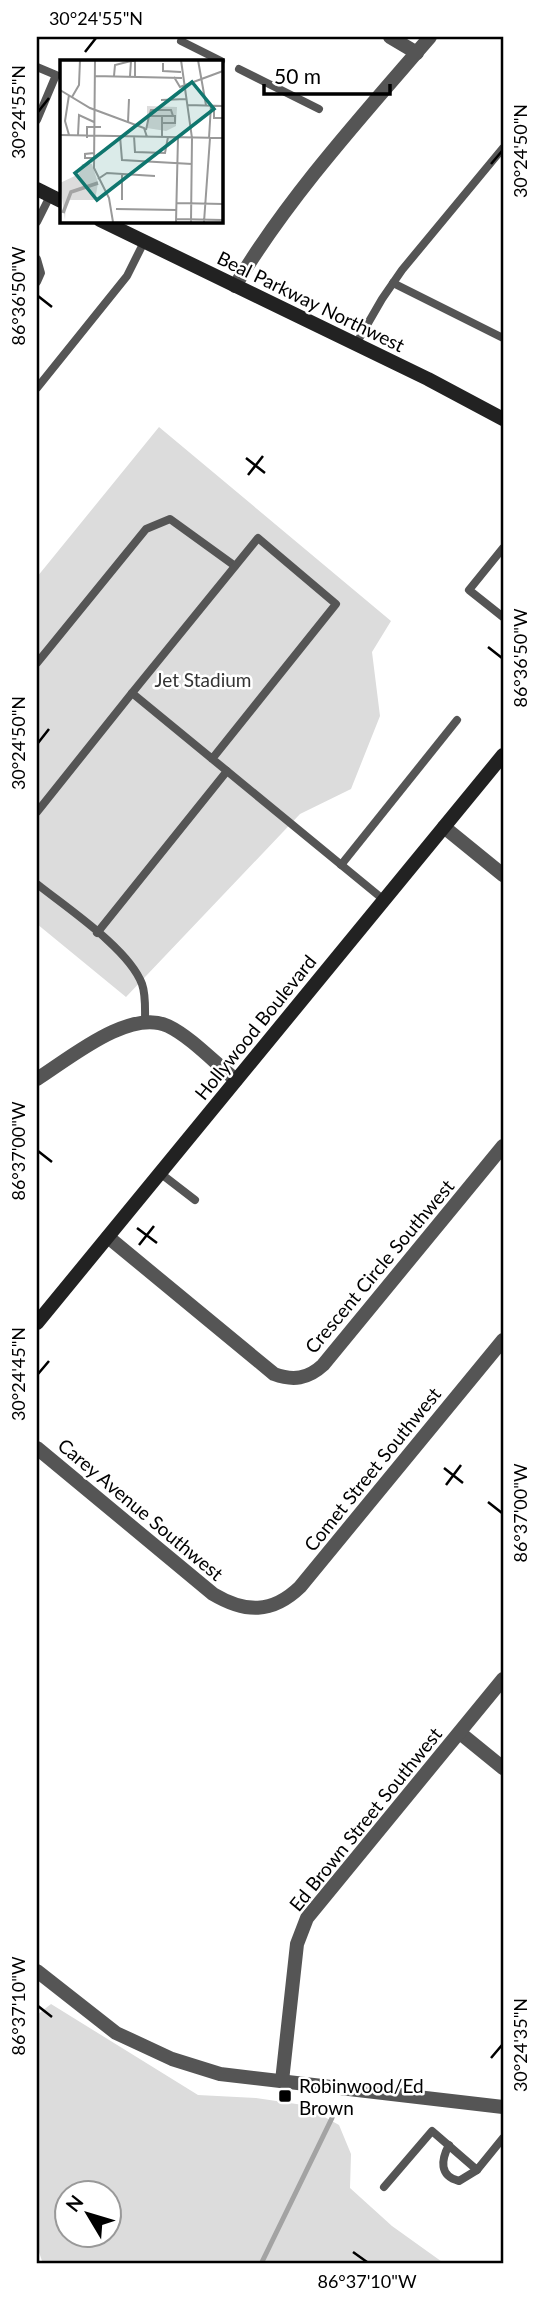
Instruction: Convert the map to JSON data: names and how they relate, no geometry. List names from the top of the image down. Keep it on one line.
{"streets":{"street":["Beal Parkway Northwest","Hollywood Boulevard","Crescent Circle Southwest","Comet Street Southwest","Carey Avenue Southwest","Ed Brown Street Southwest"]},"crossings":[["Hollywood Boulevard","Crescent Circle Southwest"],["Comet Street Southwest","Carey Avenue Southwest"]],"parks":["Jet Stadium"],"places":{"transit":["Robinwood/Ed Brown"]},"scale_bar":"50 m","north":"top left","coordinates":["30°24'55\"N","30°24'50\"N","86°36'50\"W","86°37'00\"W","30°24'45\"N","86°37'10\"W","30°24'35\"N"]}
